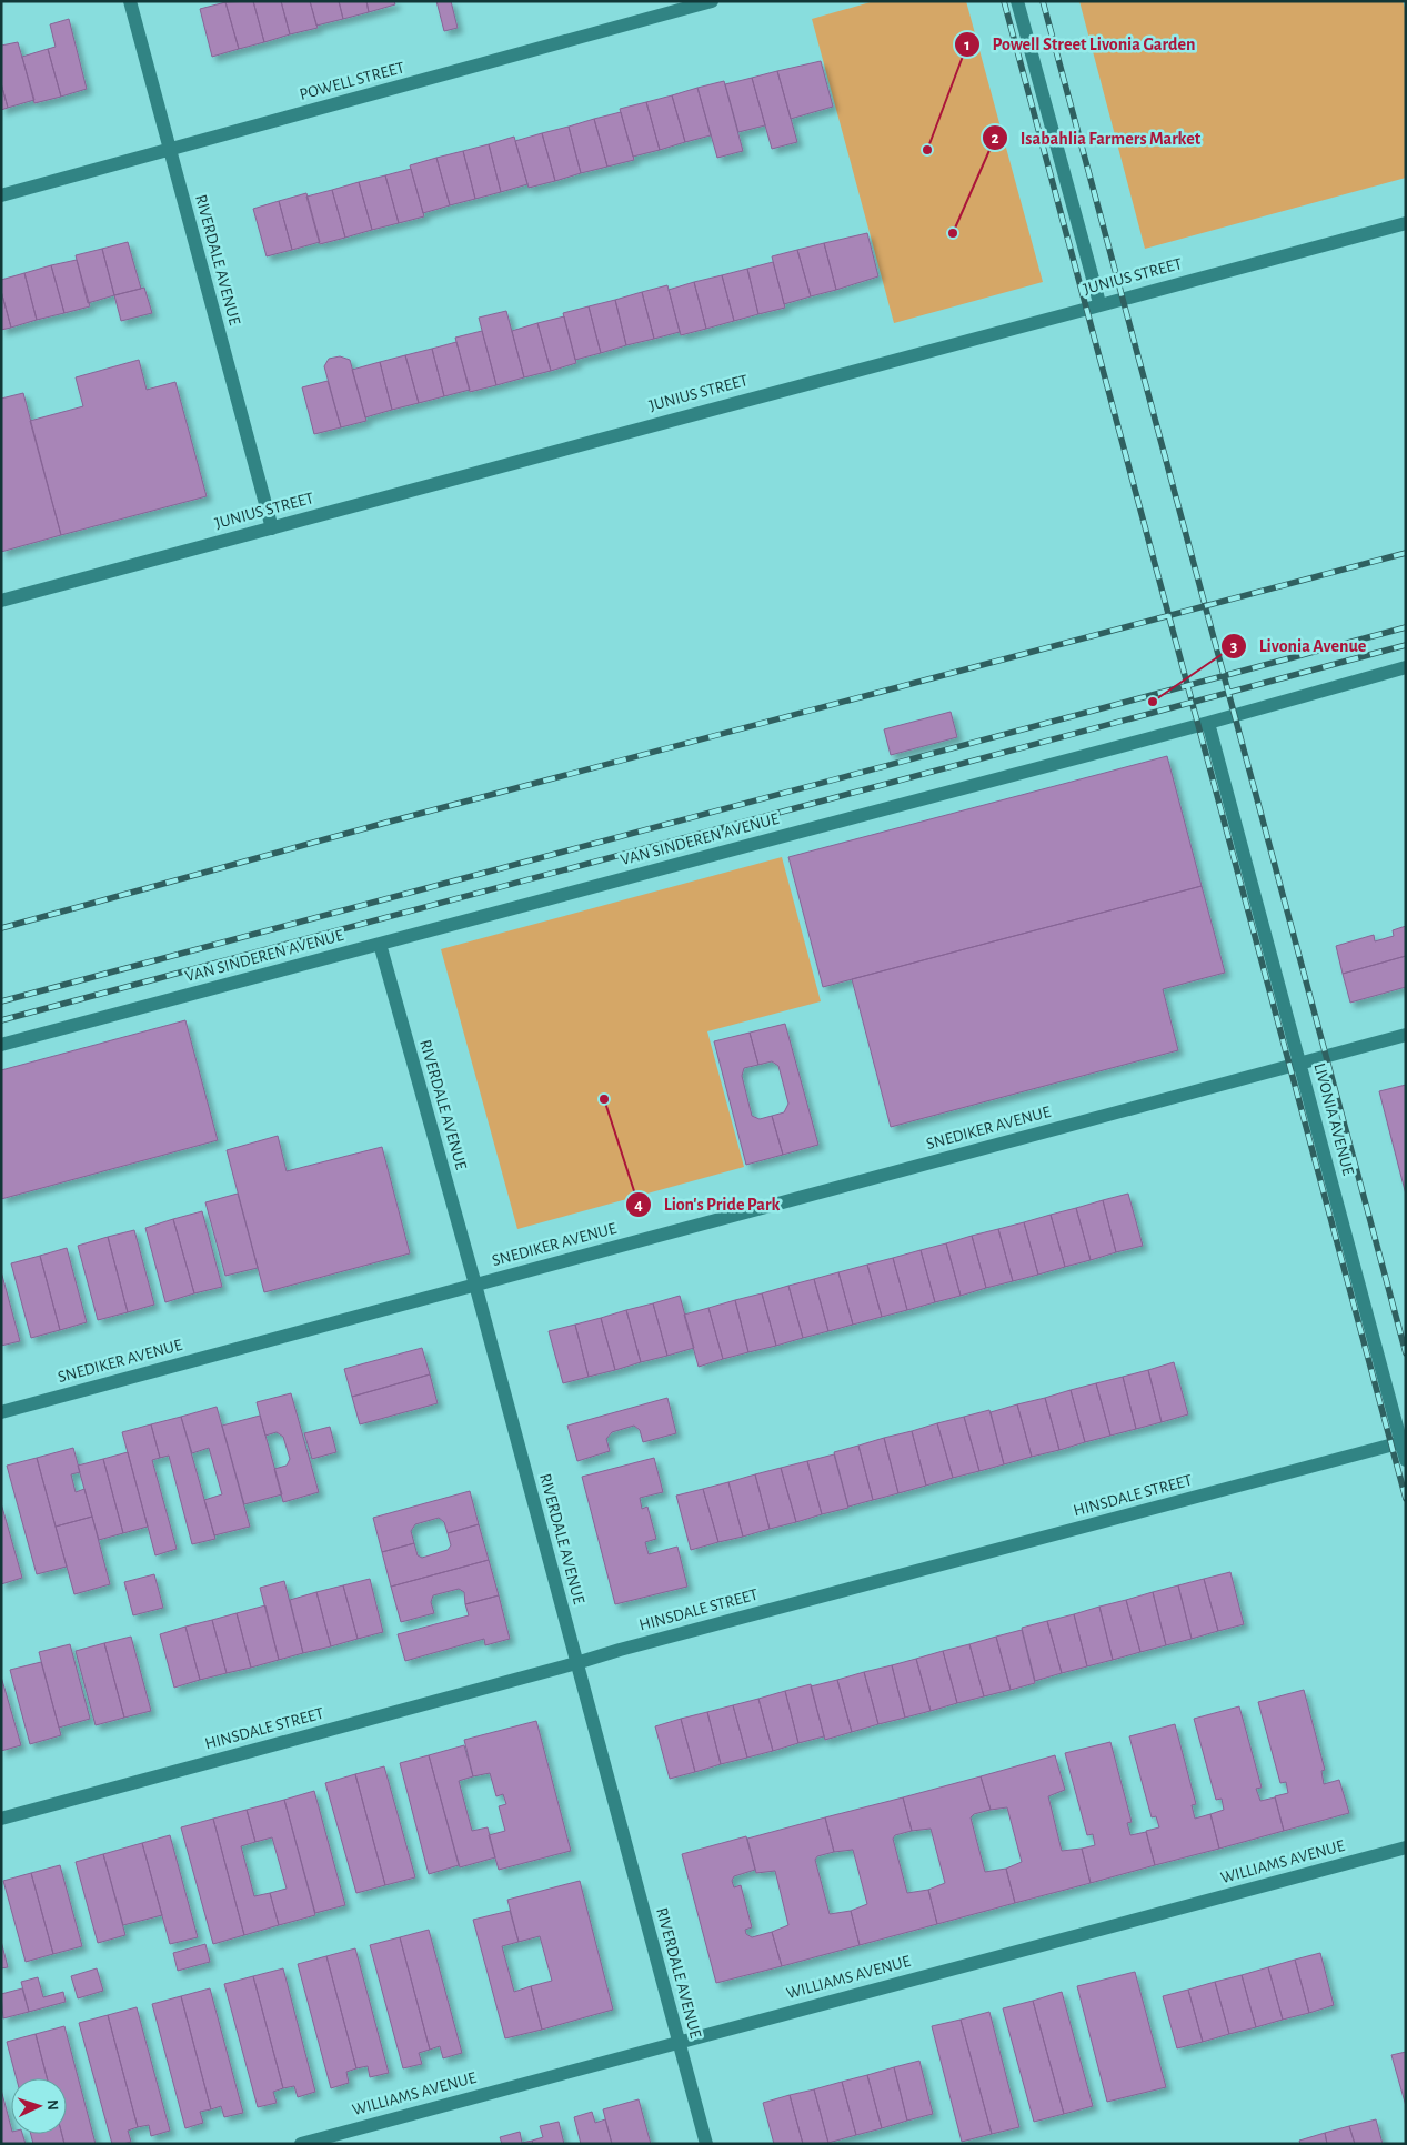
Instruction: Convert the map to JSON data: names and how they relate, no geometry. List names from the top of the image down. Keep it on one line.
{"streets":{"street":["POWELL STREET","RIVERDALE AVENUE","JUNIUS STREET","VAN SINDEREN AVENUE","LIVONIA AVENUE","SNEDIKER AVENUE","HINSDALE STREET","WILLIAMS AVENUE"]},"crossings":[["POWELL STREET","RIVERDALE AVENUE"],["RIVERDALE AVENUE","JUNIUS STREET"],["RIVERDALE AVENUE","VAN SINDEREN AVENUE"],["RIVERDALE AVENUE","SNEDIKER AVENUE"],["RIVERDALE AVENUE","HINSDALE STREET"],["RIVERDALE AVENUE","WILLIAMS AVENUE"],["VAN SINDEREN AVENUE","LIVONIA AVENUE"],["LIVONIA AVENUE","SNEDIKER AVENUE"],["LIVONIA AVENUE","HINSDALE STREET"]],"places":["Powell Street Livonia Garden","Isabahlia Farmers Market","Livonia Avenue","Lion's Pride Park"],"north":"right"}
